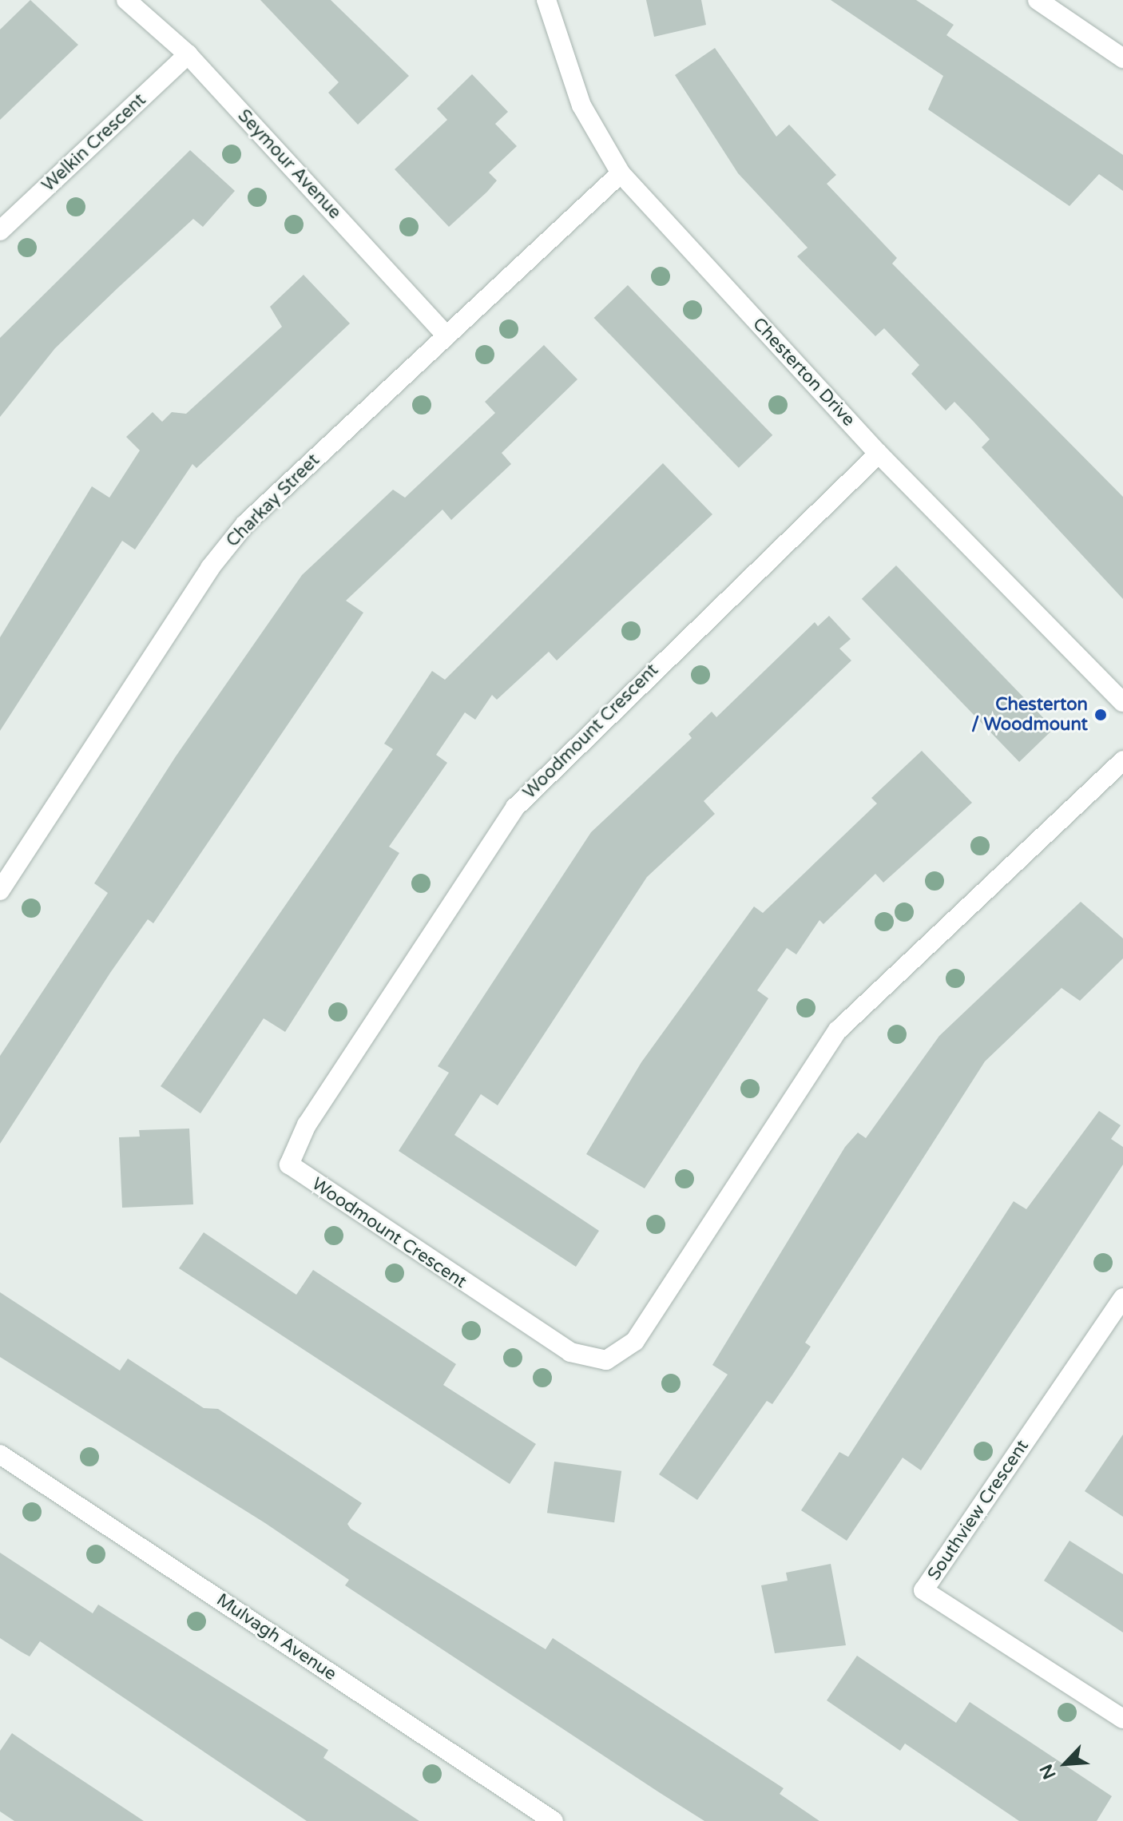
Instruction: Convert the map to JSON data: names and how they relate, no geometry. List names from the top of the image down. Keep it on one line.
{"streets":{"street":["Welkin Crescent","Seymour Avenue","Chesterton Drive","Charkay Street","Woodmount Crescent","Southview Crescent","Mulvagh Avenue"]},"crossings":[["Welkin Crescent","Seymour Avenue"],["Seymour Avenue","Charkay Street"],["Chesterton Drive","Charkay Street"],["Chesterton Drive","Woodmount Crescent"]],"places":["Chesterton / Woodmount"],"north":"bottom left"}
